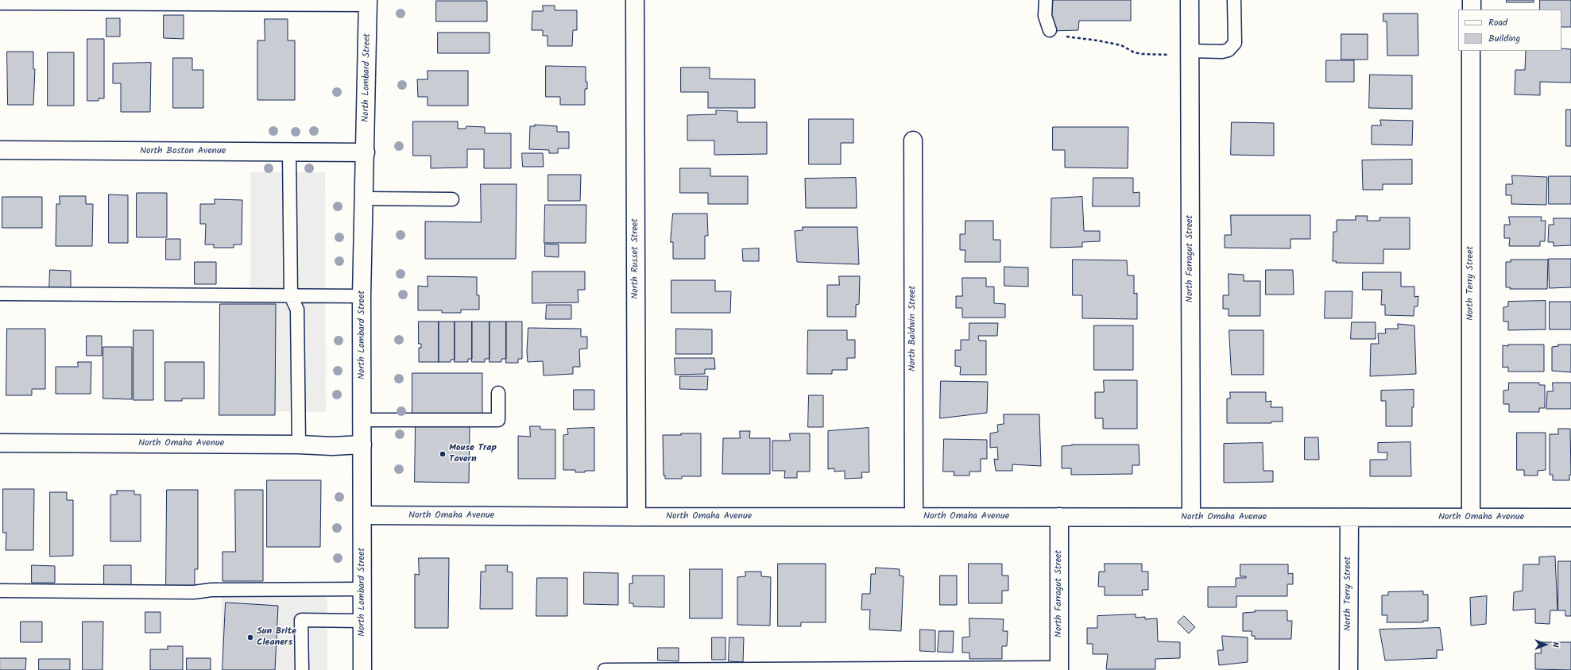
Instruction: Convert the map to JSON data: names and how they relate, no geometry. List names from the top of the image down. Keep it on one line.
{"streets":{"street":["North Lombard Street","North Boston Avenue","North Russet Street","North Farragut Street","North Terry Street","North Baldwin Street","North Omaha Avenue"]},"crossings":[["North Lombard Street","North Boston Avenue"],["North Lombard Street","North Omaha Avenue"],["North Russet Street","North Omaha Avenue"],["North Farragut Street","North Omaha Avenue"],["North Terry Street","North Omaha Avenue"],["North Baldwin Street","North Omaha Avenue"]],"places":["Mouse Trap Tavern","Sun Brite Cleaners"],"legend":["Road","Building"],"north":"right"}
